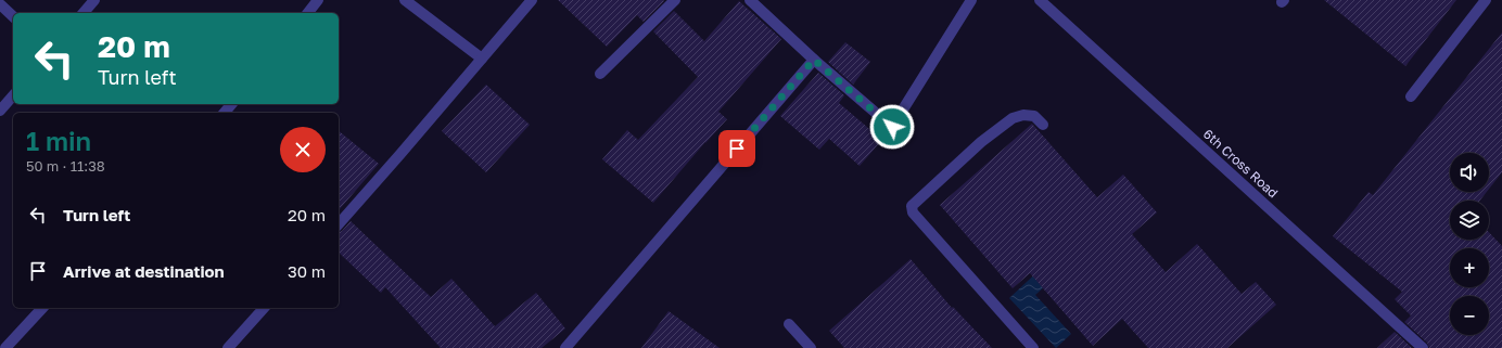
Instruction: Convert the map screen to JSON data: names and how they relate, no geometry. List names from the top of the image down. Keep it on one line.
{"streets":{"street":["6th Cross Road"]},"page":{"turn":["20 m","Turn left"],"heading":["1 min","50 m · 11:38"],"map_buttons":["+","−"],"list":[{"name":"Turn left","value":"20 m"},{"name":"Arrive at destination","value":"30 m"}]}}
